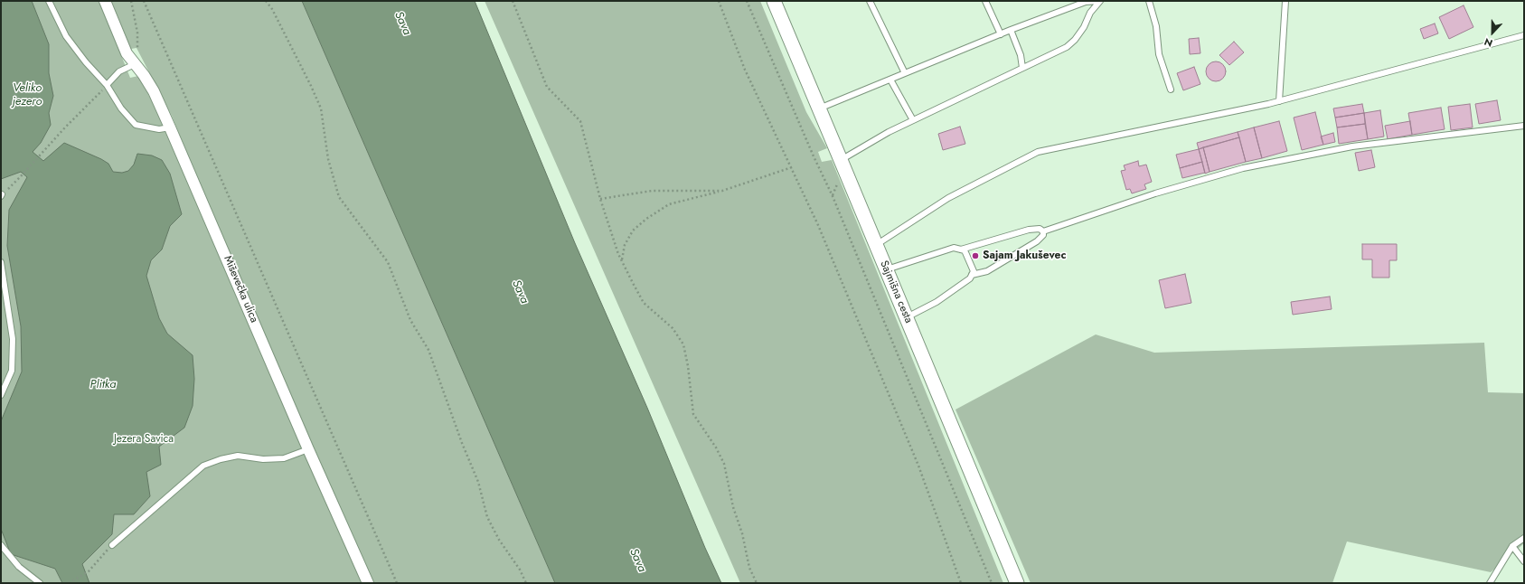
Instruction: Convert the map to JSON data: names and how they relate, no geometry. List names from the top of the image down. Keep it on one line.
{"streets":{"street":["Miševečka ulica","Sajmišna cesta"]},"water":["Sava","Veliko jezero","Plitka"],"parks":["Jezera Savica"],"places":["Sajam Jakuševec"],"north":"bottom"}
